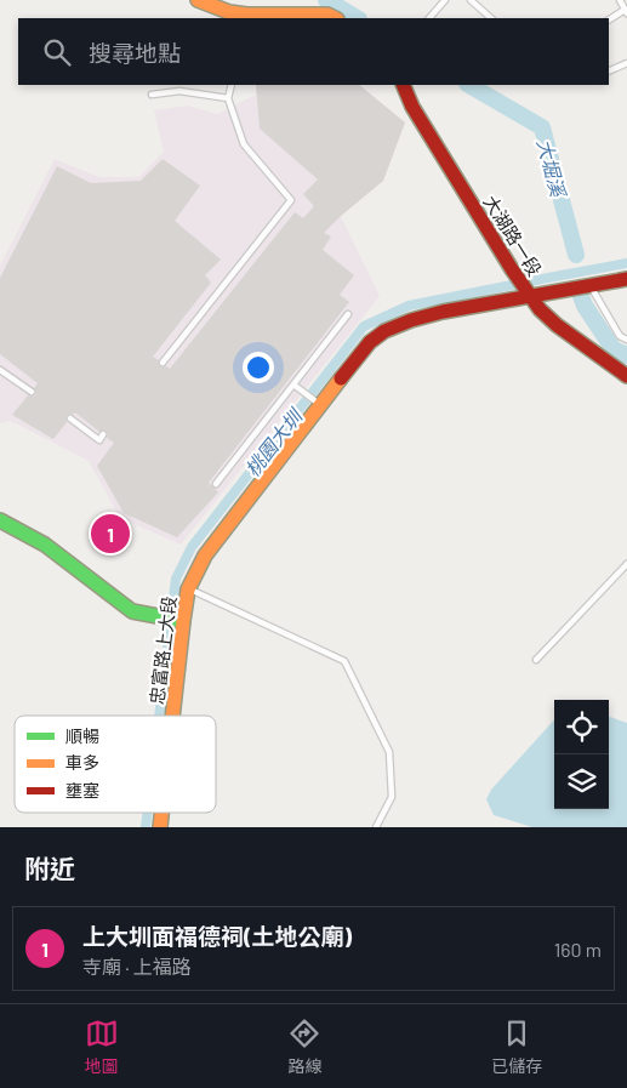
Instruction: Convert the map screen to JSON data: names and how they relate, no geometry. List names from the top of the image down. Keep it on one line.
{"streets":{"street":["大湖路一段","忠富路上大段"]},"crossings":[["大湖路一段","忠富路上大段"]],"water":["大堀溪","桃園大圳"],"legend":["順暢","車多","壅塞"],"page":{"search":"搜尋地點","pins":"1","heading":"附近","list":[{"mark":"1","name":"上大圳面福德祠(土地公廟)","note":"寺廟 · 上福路","value":"160 m"}],"nav":["地圖","路線","已儲存"]}}
